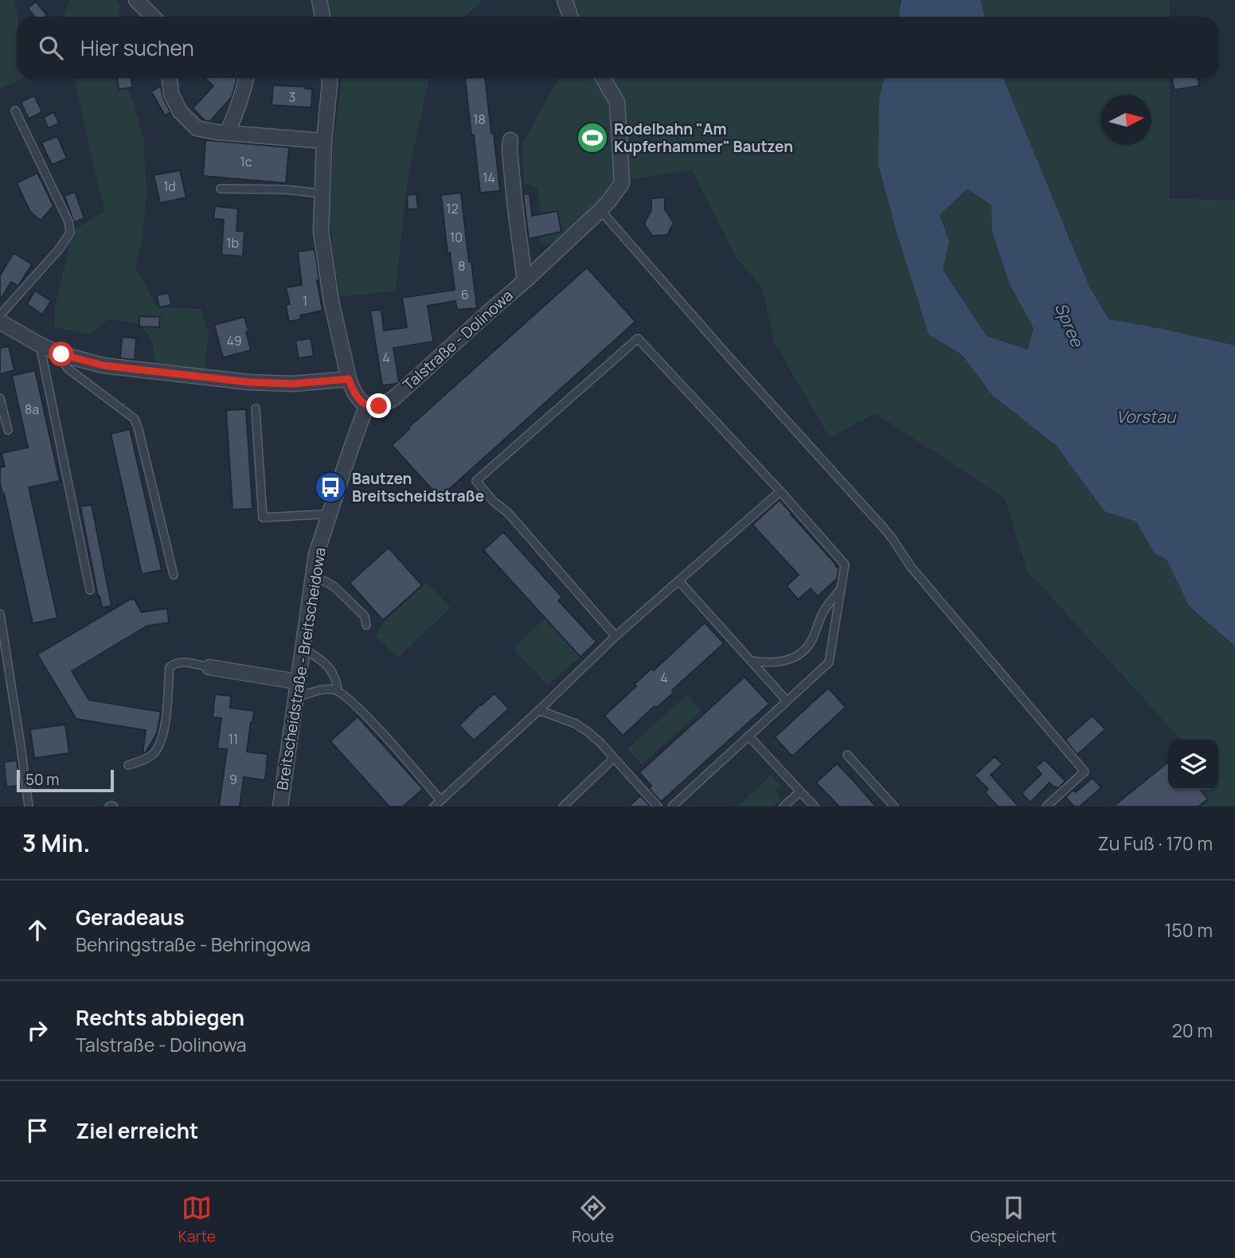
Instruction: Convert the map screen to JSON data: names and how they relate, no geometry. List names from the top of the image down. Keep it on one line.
{"streets":{"street":["Talstraße - Dolinowa","Breitscheidstraße - Breitscheidowa"]},"crossings":[["Talstraße - Dolinowa","Breitscheidstraße - Breitscheidowa"]],"water":["Spree","Vorstau"],"places":{"sports":["Rodelbahn \"Am Kupferhammer\" Bautzen"],"bus stop":["Bautzen Breitscheidstraße"]},"house_numbers":["3","18","1c","14","1d","12","10","1b","8","6","1","49","4","8a","4","11","9"],"scale_bar":"50 m","north":"right","page":{"search":"Hier suchen","scale":"50 m","heading":["3 Min.","Zu Fuß · 170 m"],"list":[["Geradeaus","Behringstraße - Behringowa","150 m"],["Rechts abbiegen","Talstraße - Dolinowa","20 m"],"Ziel erreicht"],"nav":["Karte","Route","Gespeichert"]}}
